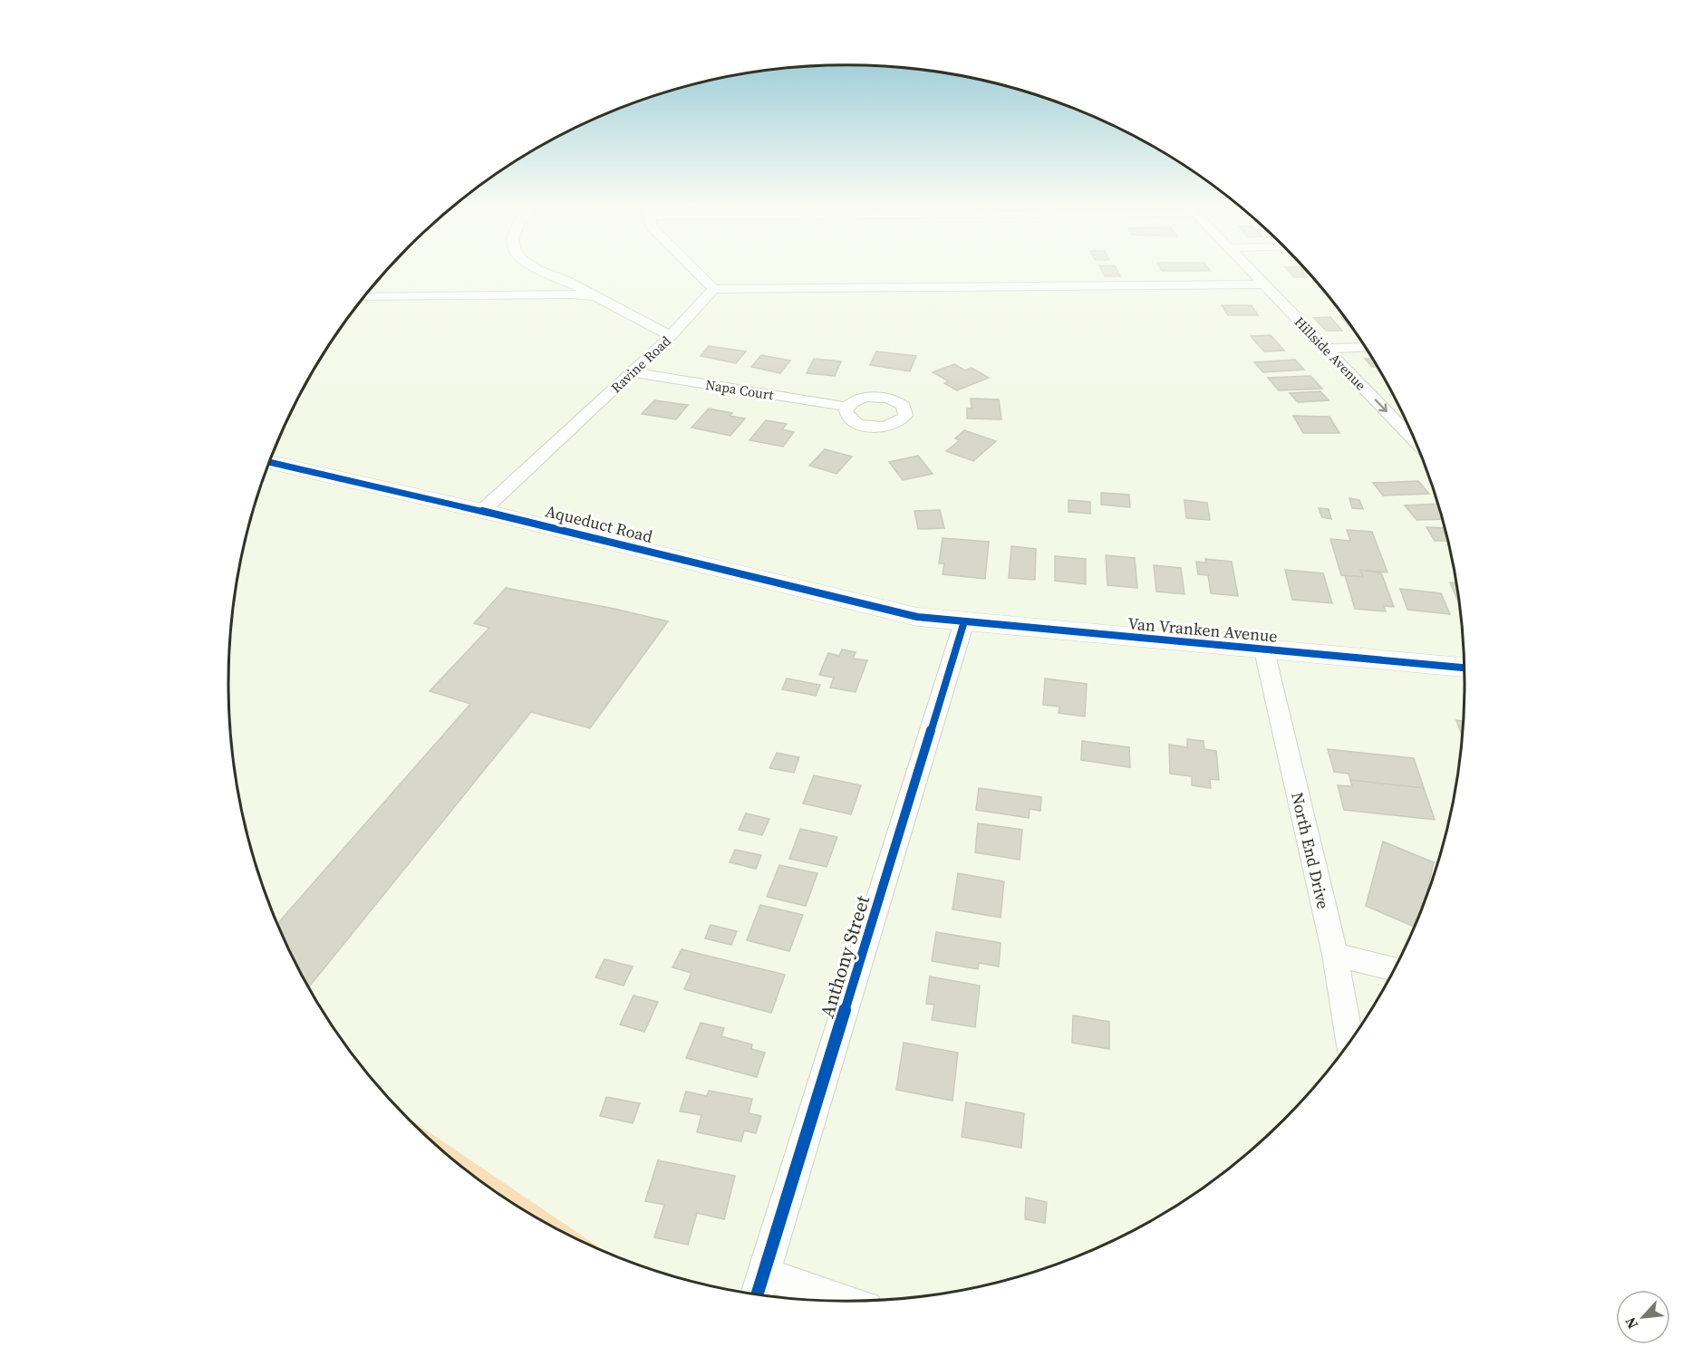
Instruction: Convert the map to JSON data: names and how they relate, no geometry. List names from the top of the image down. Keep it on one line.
{"streets":{"street":["Hillside Avenue","Ravine Road","Napa Court","Aqueduct Road","Van Vranken Avenue","North End Drive","Anthony Street"]},"crossings":[["Ravine Road","Napa Court"],["Ravine Road","Aqueduct Road"],["Aqueduct Road","Van Vranken Avenue"],["Van Vranken Avenue","North End Drive"],["Van Vranken Avenue","Anthony Street"]],"one_way":["Hillside Avenue"],"north":"bottom left"}
